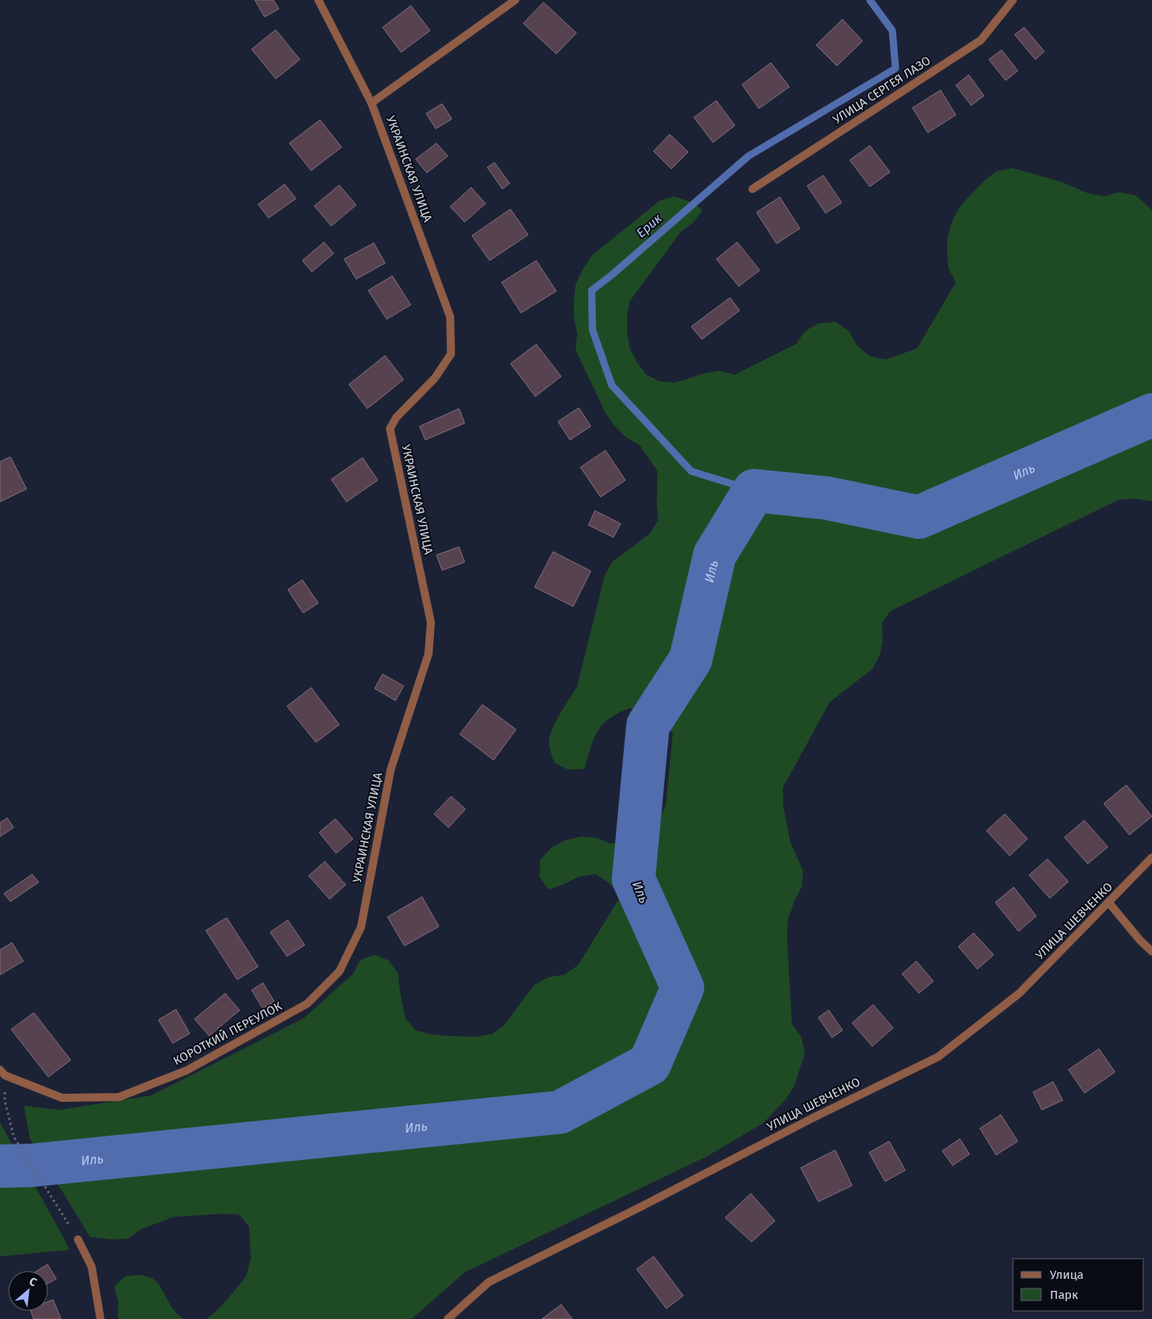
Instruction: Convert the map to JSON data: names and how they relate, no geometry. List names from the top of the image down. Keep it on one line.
{"streets":{"street":["УЛИЦА СЕРГЕЯ ЛАЗО","УКРАИНСКАЯ УЛИЦА","УЛИЦА ШЕВЧЕНКО","КОРОТКИЙ ПЕРЕУЛОК"]},"crossings":[["УКРАИНСКАЯ УЛИЦА","КОРОТКИЙ ПЕРЕУЛОК"]],"water":["Ерик","Иль"],"legend":["Улица","Парк"],"north":"top right"}
